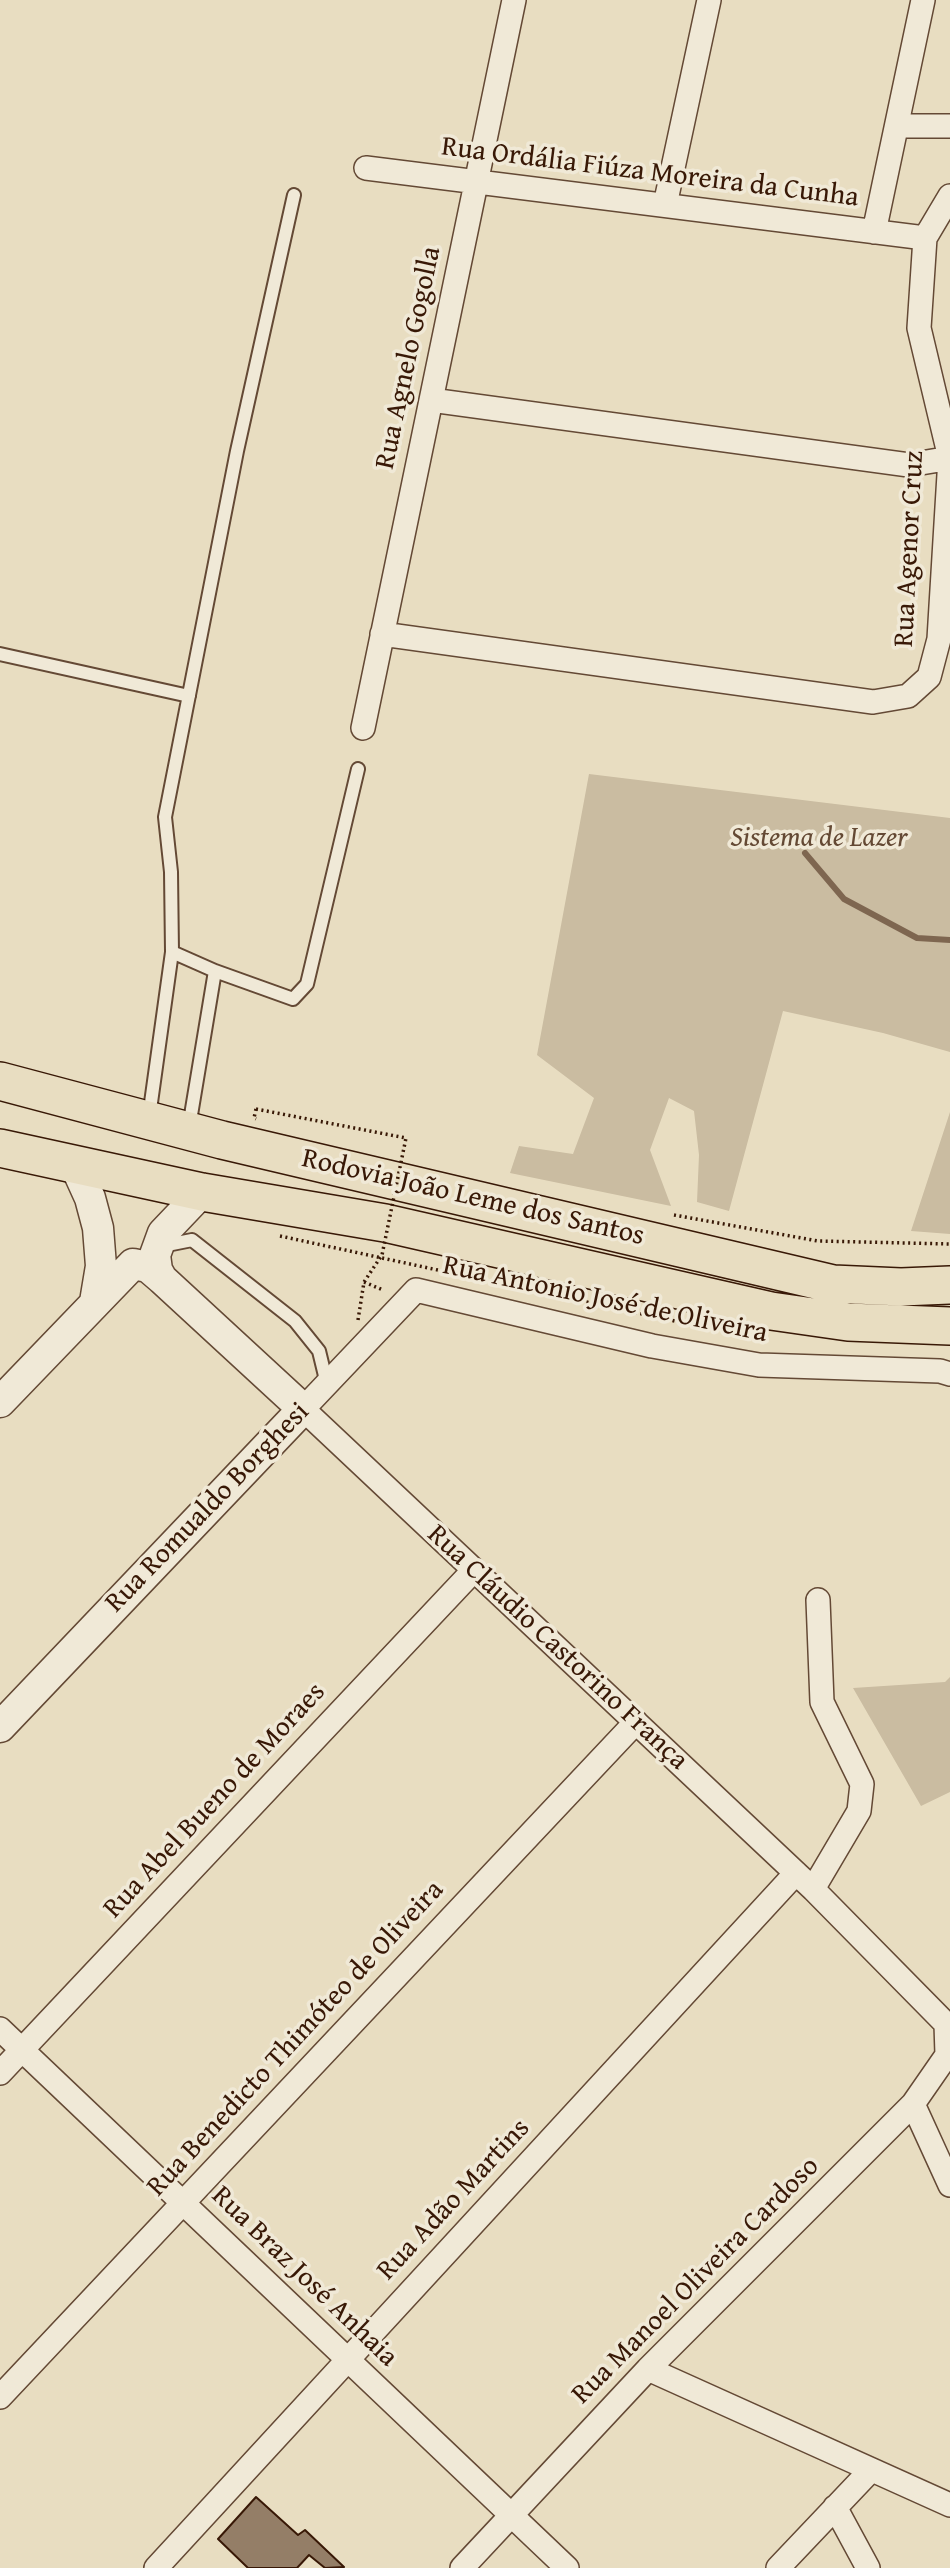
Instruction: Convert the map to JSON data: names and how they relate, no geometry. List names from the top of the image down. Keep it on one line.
{"streets":{"main road":["Rodovia João Leme dos Santos"],"street":["Rua Ordália Fiúza Moreira da Cunha","Rua Agnelo Gogolla","Rua Agenor Cruz","Rua Antonio José de Oliveira","Rua Romualdo Borghesi","Rua Cláudio Castorino França","Rua Abel Bueno de Moraes","Rua Benedicto Thimóteo de Oliveira","Rua Adão Martins","Rua Braz José Anhaia","Rua Manoel Oliveira Cardoso"]},"crossings":[["Rua Ordália Fiúza Moreira da Cunha","Rua Agnelo Gogolla"],["Rua Ordália Fiúza Moreira da Cunha","Rua Agenor Cruz"],["Rua Agnelo Gogolla","Rua Agenor Cruz"],["Rua Antonio José de Oliveira","Rua Romualdo Borghesi"],["Rua Romualdo Borghesi","Rua Cláudio Castorino França"],["Rua Cláudio Castorino França","Rua Abel Bueno de Moraes"],["Rua Cláudio Castorino França","Rua Benedicto Thimóteo de Oliveira"],["Rua Cláudio Castorino França","Rua Adão Martins"],["Rua Cláudio Castorino França","Rua Manoel Oliveira Cardoso"],["Rua Abel Bueno de Moraes","Rua Braz José Anhaia"],["Rua Benedicto Thimóteo de Oliveira","Rua Braz José Anhaia"],["Rua Adão Martins","Rua Braz José Anhaia"],["Rua Braz José Anhaia","Rua Manoel Oliveira Cardoso"]],"parks":["Sistema de Lazer"]}
